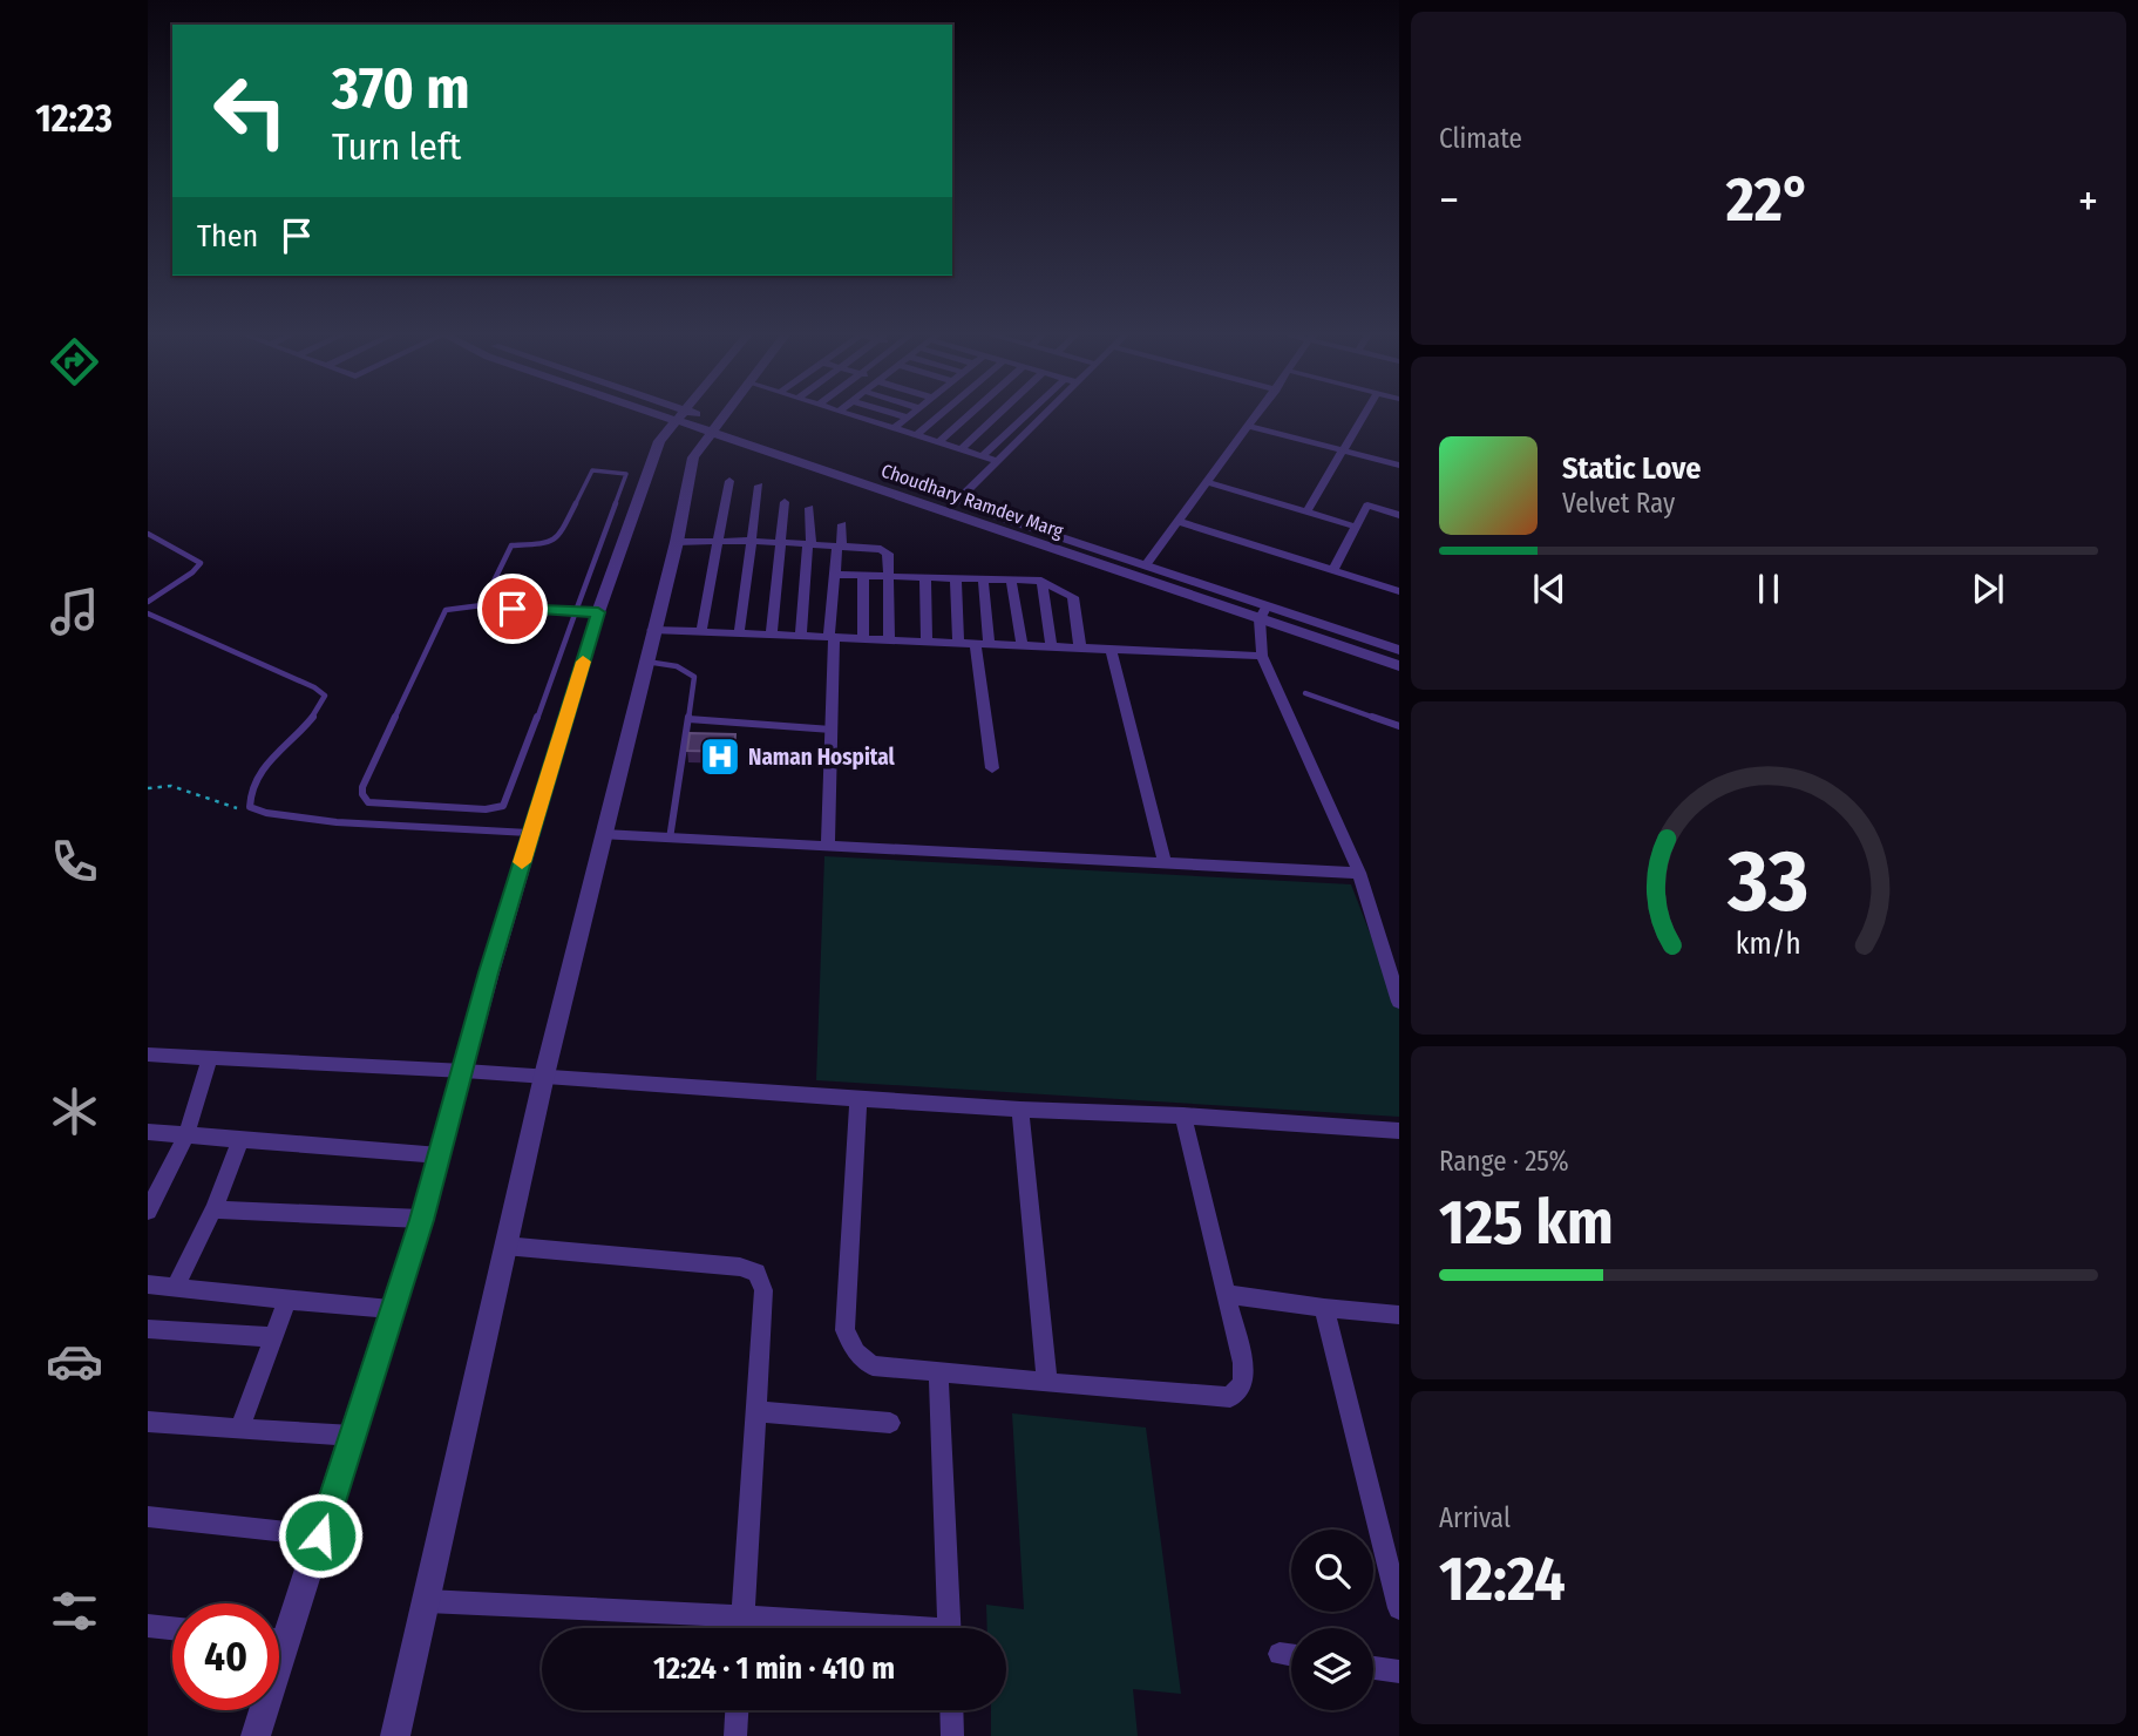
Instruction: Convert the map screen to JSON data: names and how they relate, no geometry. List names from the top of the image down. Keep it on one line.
{"streets":{"street":["Choudhary Ramdev Marg"]},"places":{"hospital":["Naman Hospital"]},"page":{"tabs":"12:23","tile":["Climate",["Range · 25%","125 km"],["Arrival","12:24"]],"turn":["370 m","Turn left"],"heat":["−","22°","+"],"then":"Then","song":["Static Love","Velvet Ray"],"limit":"40","trip":"12:24 · 1 min · 410 m","gauge":["33","km/h"]}}
